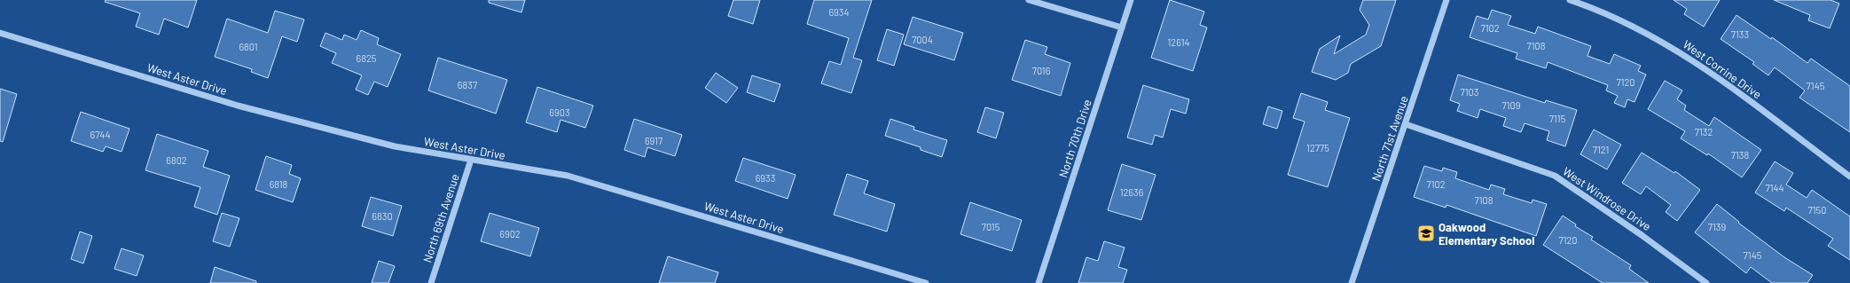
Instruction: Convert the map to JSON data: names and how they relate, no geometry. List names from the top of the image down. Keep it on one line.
{"streets":{"street":["West Corrine Drive","West Aster Drive","North 70th Drive","North 71st Avenue","West Windrose Drive","North 69th Avenue"]},"crossings":[["West Aster Drive","North 69th Avenue"],["North 71st Avenue","West Windrose Drive"]],"places":{"school or university":["Oakwood Elementary School"]},"house_numbers":["6934","7102","7133","7004","12614","7108","6801","6825","7016","7120","6837","7145","7103","7109","6903","7115","7132","6744","6917","12775","7121","7138","6802","6933","6818","7102","7144","12636","7108","7150","6830","7015","7139","6902","7120","7145"]}
